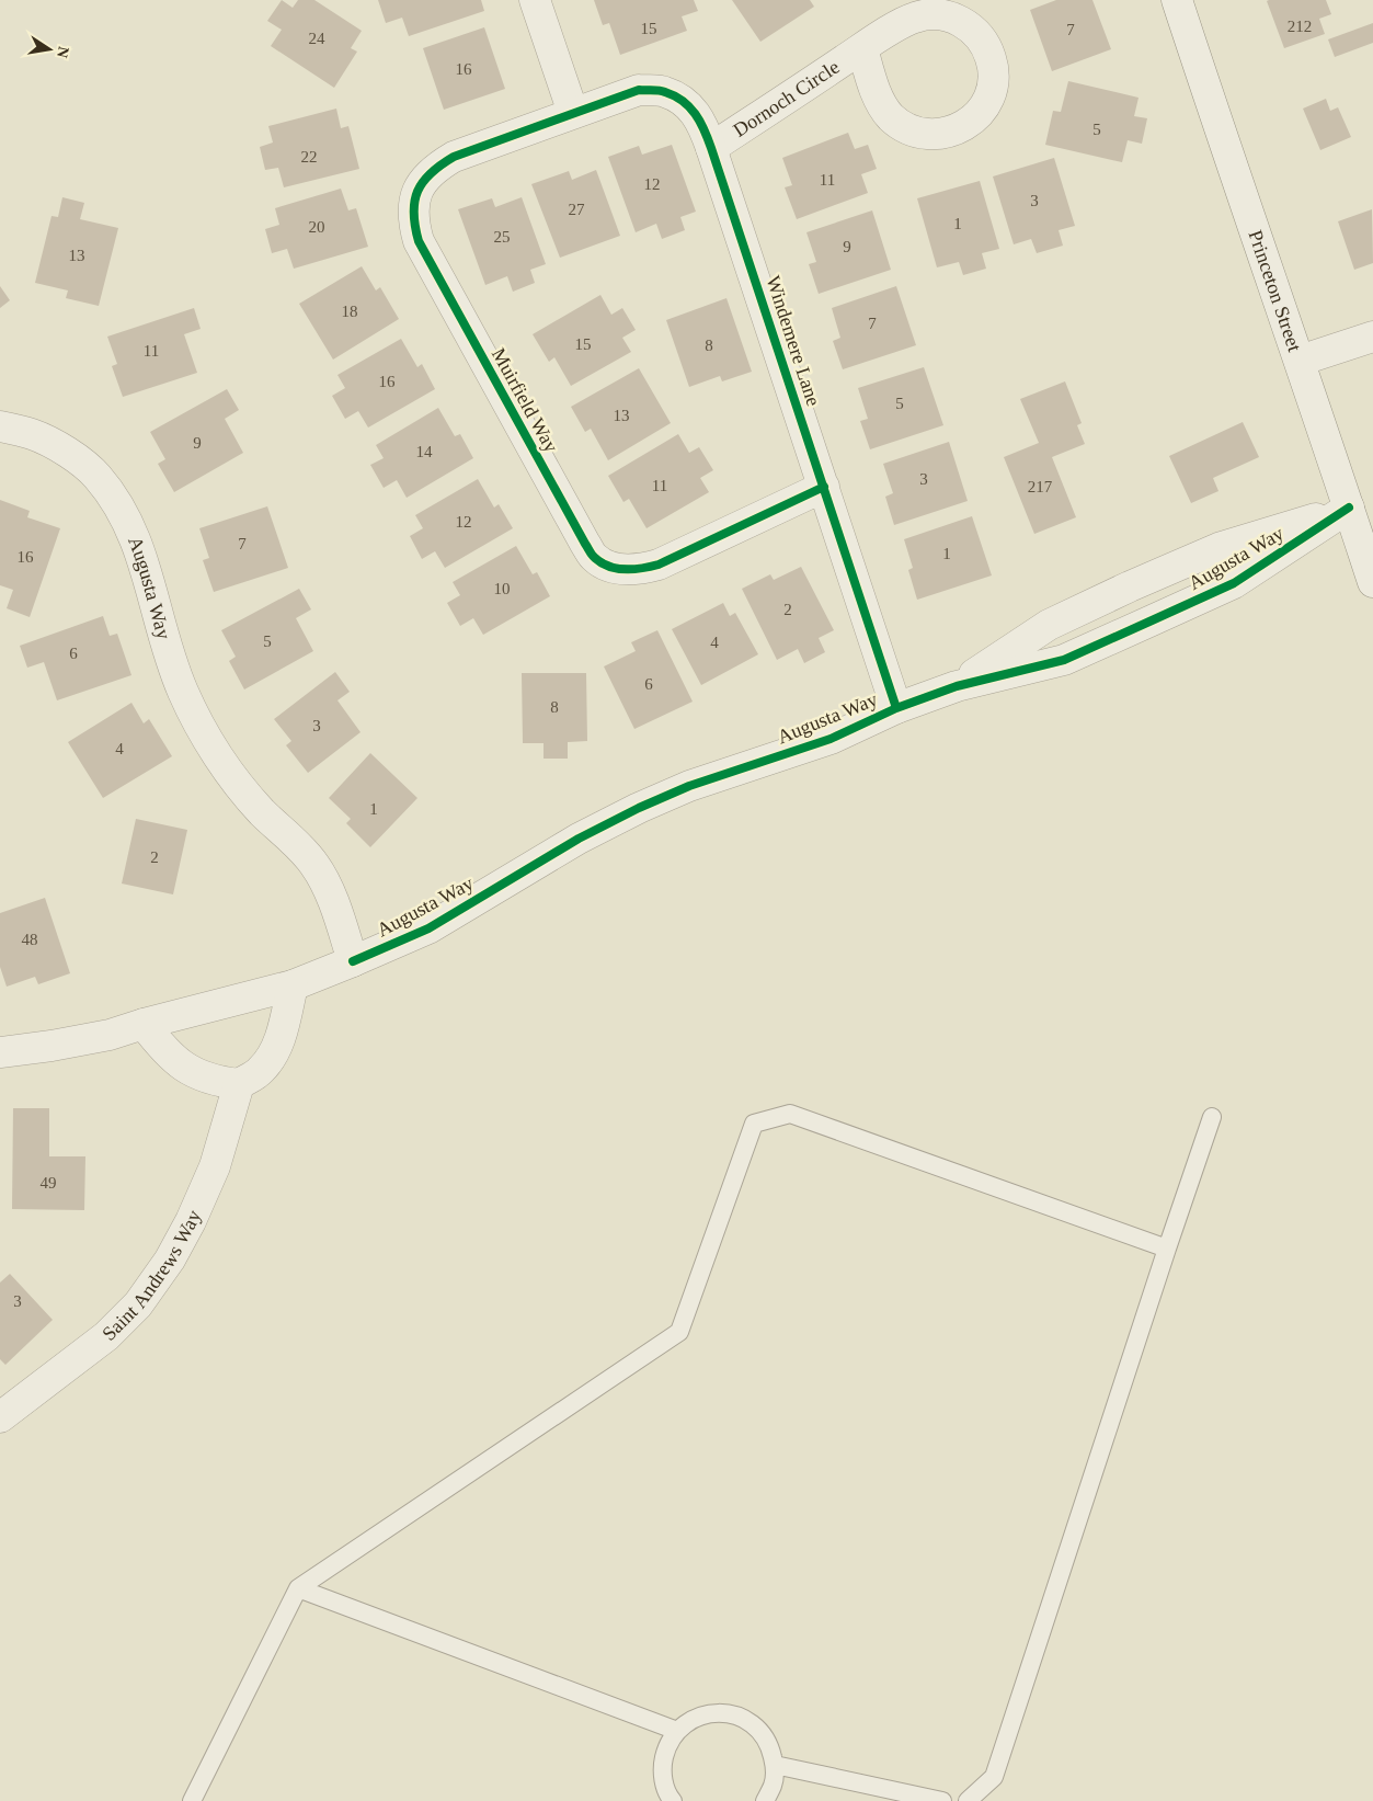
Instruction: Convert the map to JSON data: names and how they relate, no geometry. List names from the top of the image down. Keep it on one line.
{"streets":{"street":["Dornoch Circle","Princeton Street","Windemere Lane","Muirfield Way","Augusta Way","Saint Andrews Way"]},"crossings":[["Dornoch Circle","Windemere Lane"],["Princeton Street","Augusta Way"],["Windemere Lane","Muirfield Way"],["Windemere Lane","Augusta Way"]],"house_numbers":["212","15","7","24","16","5","22","11","12","3","27","1","20","25","9","13","18","7","15","8","11","16","5","13","9","14","3","11","217","12","7","1","16","10","2","5","4","6","6","8","3","4","1","2","48","49","3"],"north":"right"}
